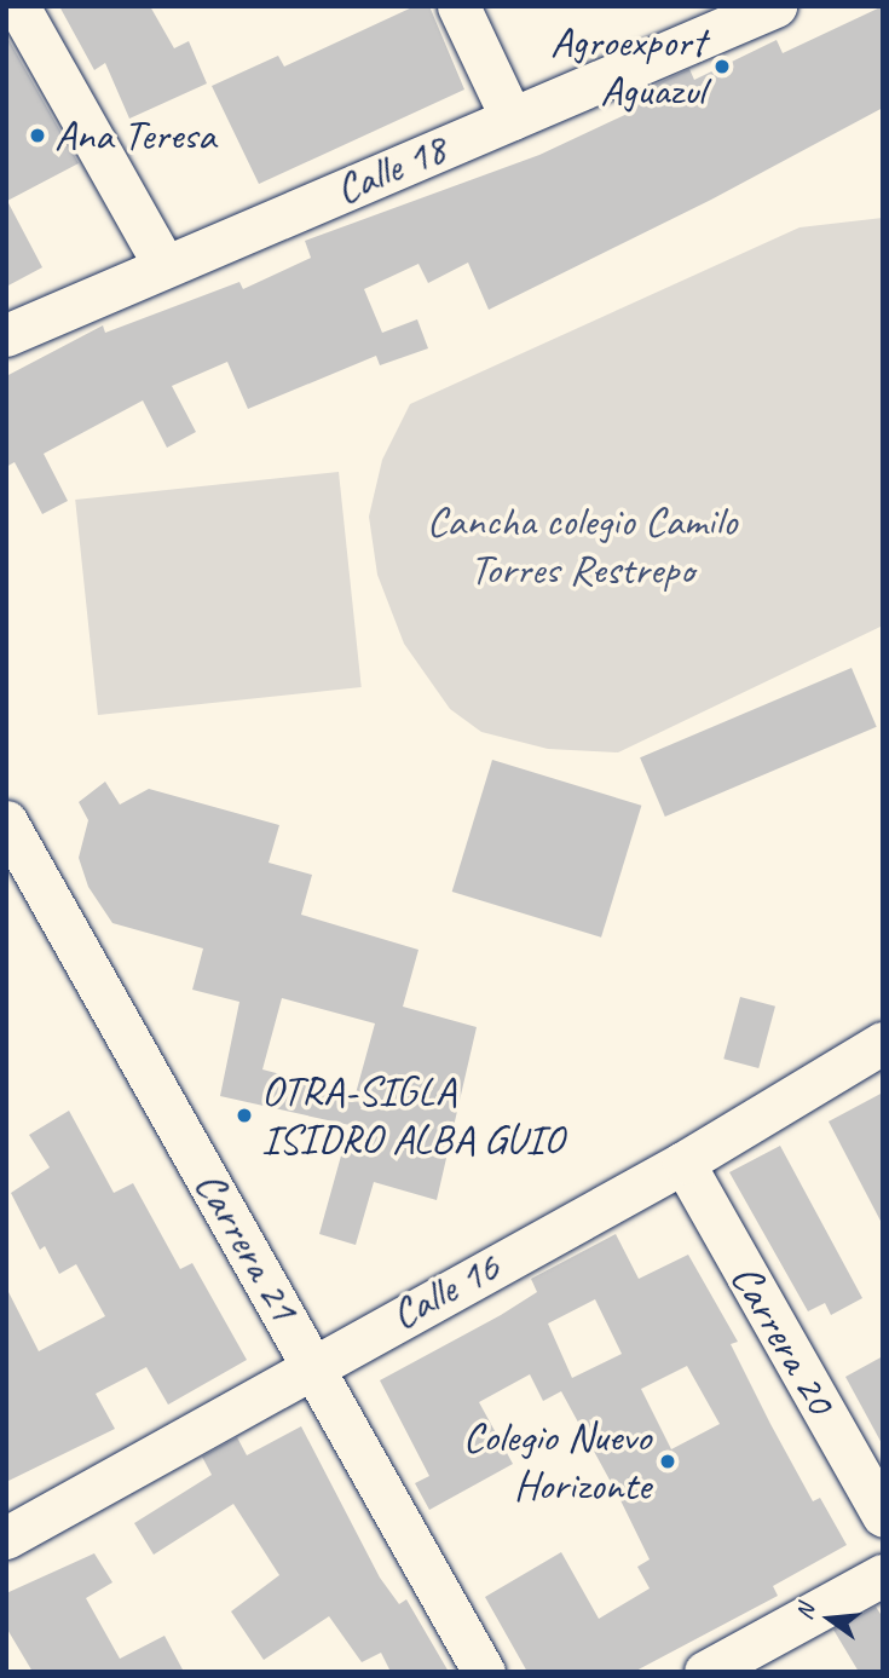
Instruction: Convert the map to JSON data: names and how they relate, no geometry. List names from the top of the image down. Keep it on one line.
{"streets":{"street":["Calle 18","Carrera 21","Calle 16","Carrera 20"]},"crossings":[["Carrera 21","Calle 16"],["Calle 16","Carrera 20"]],"parks":["Cancha colegio Camilo Torres Restrepo"],"places":["Agroexport Aguazul","Ana Teresa","OTRA-SIGLA ISIDRO ALBA GUIO","Colegio Nuevo Horizonte"],"north":"left"}
